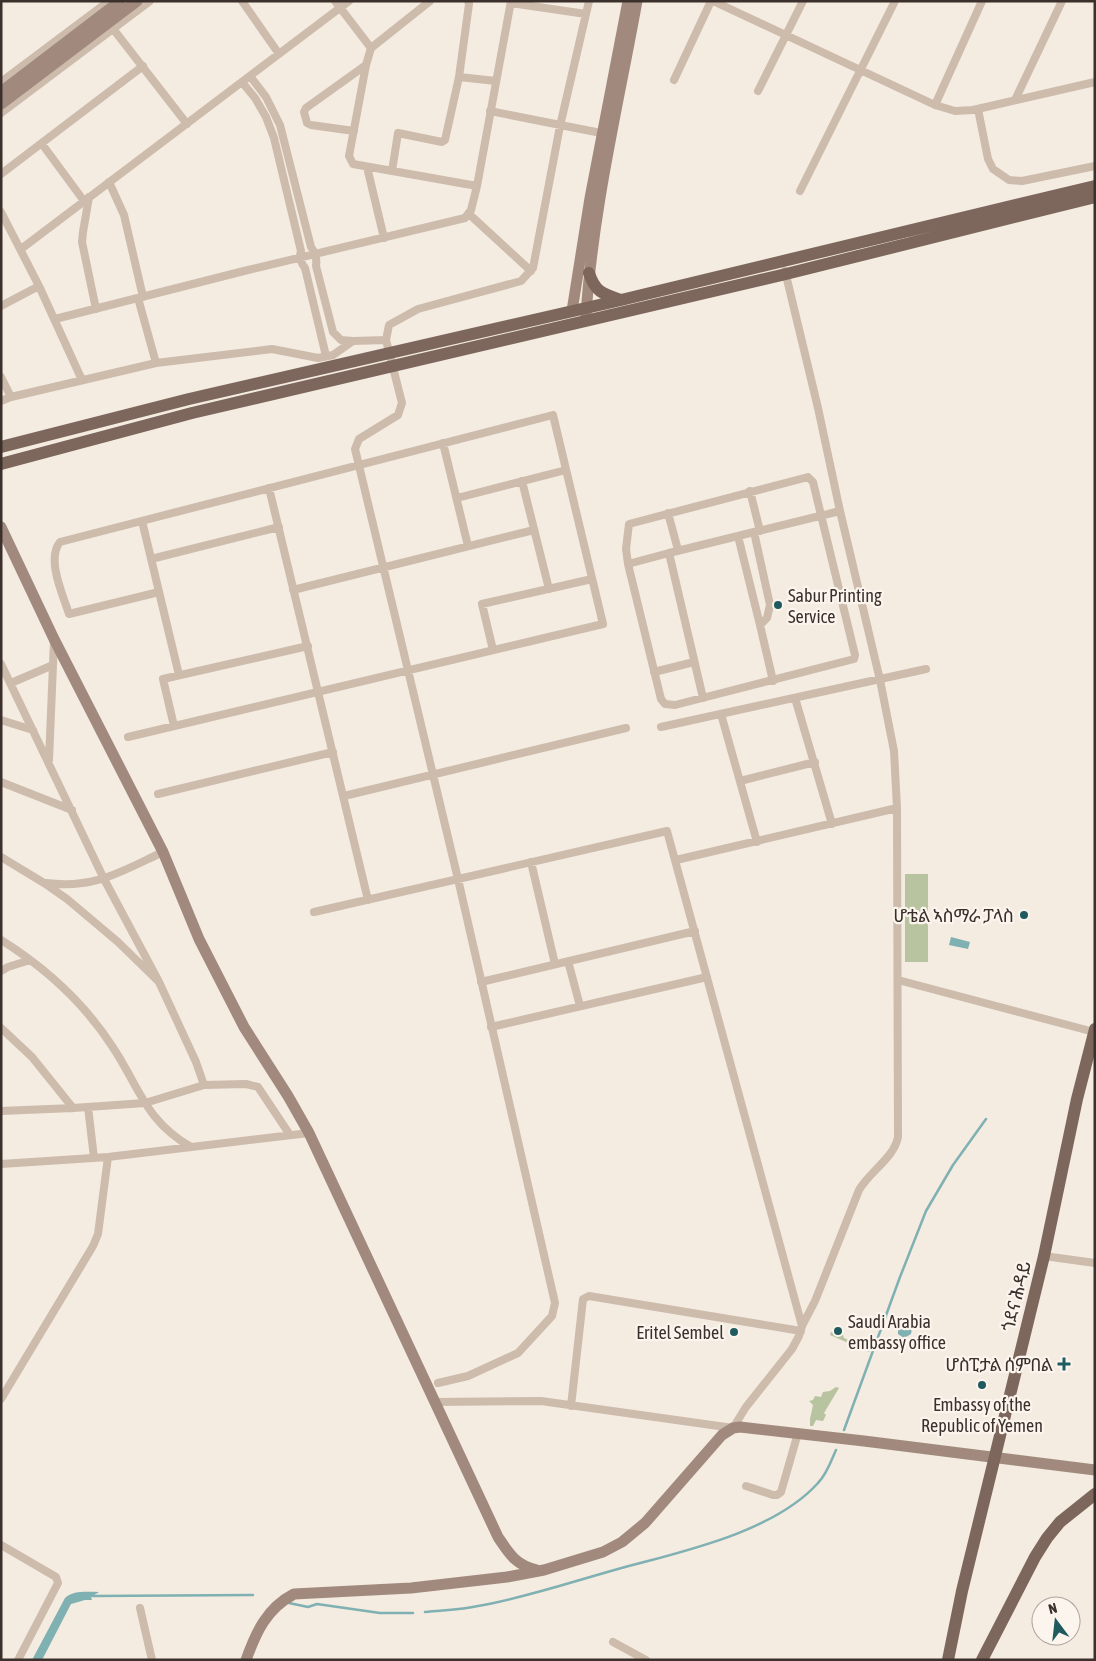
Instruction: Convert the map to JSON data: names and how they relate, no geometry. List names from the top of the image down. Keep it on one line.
{"streets":{"main road":["ጎደና ሕዳይ"]},"places":{"other":["Sabur Printing Service","ሆቴል ኣስማራ ፓላስ","Saudi Arabia embassy office","Eritel Sembel","Embassy of the Republic of Yemen"],"health":["ሆስፒታል ሰምበል"]},"north":"top"}
